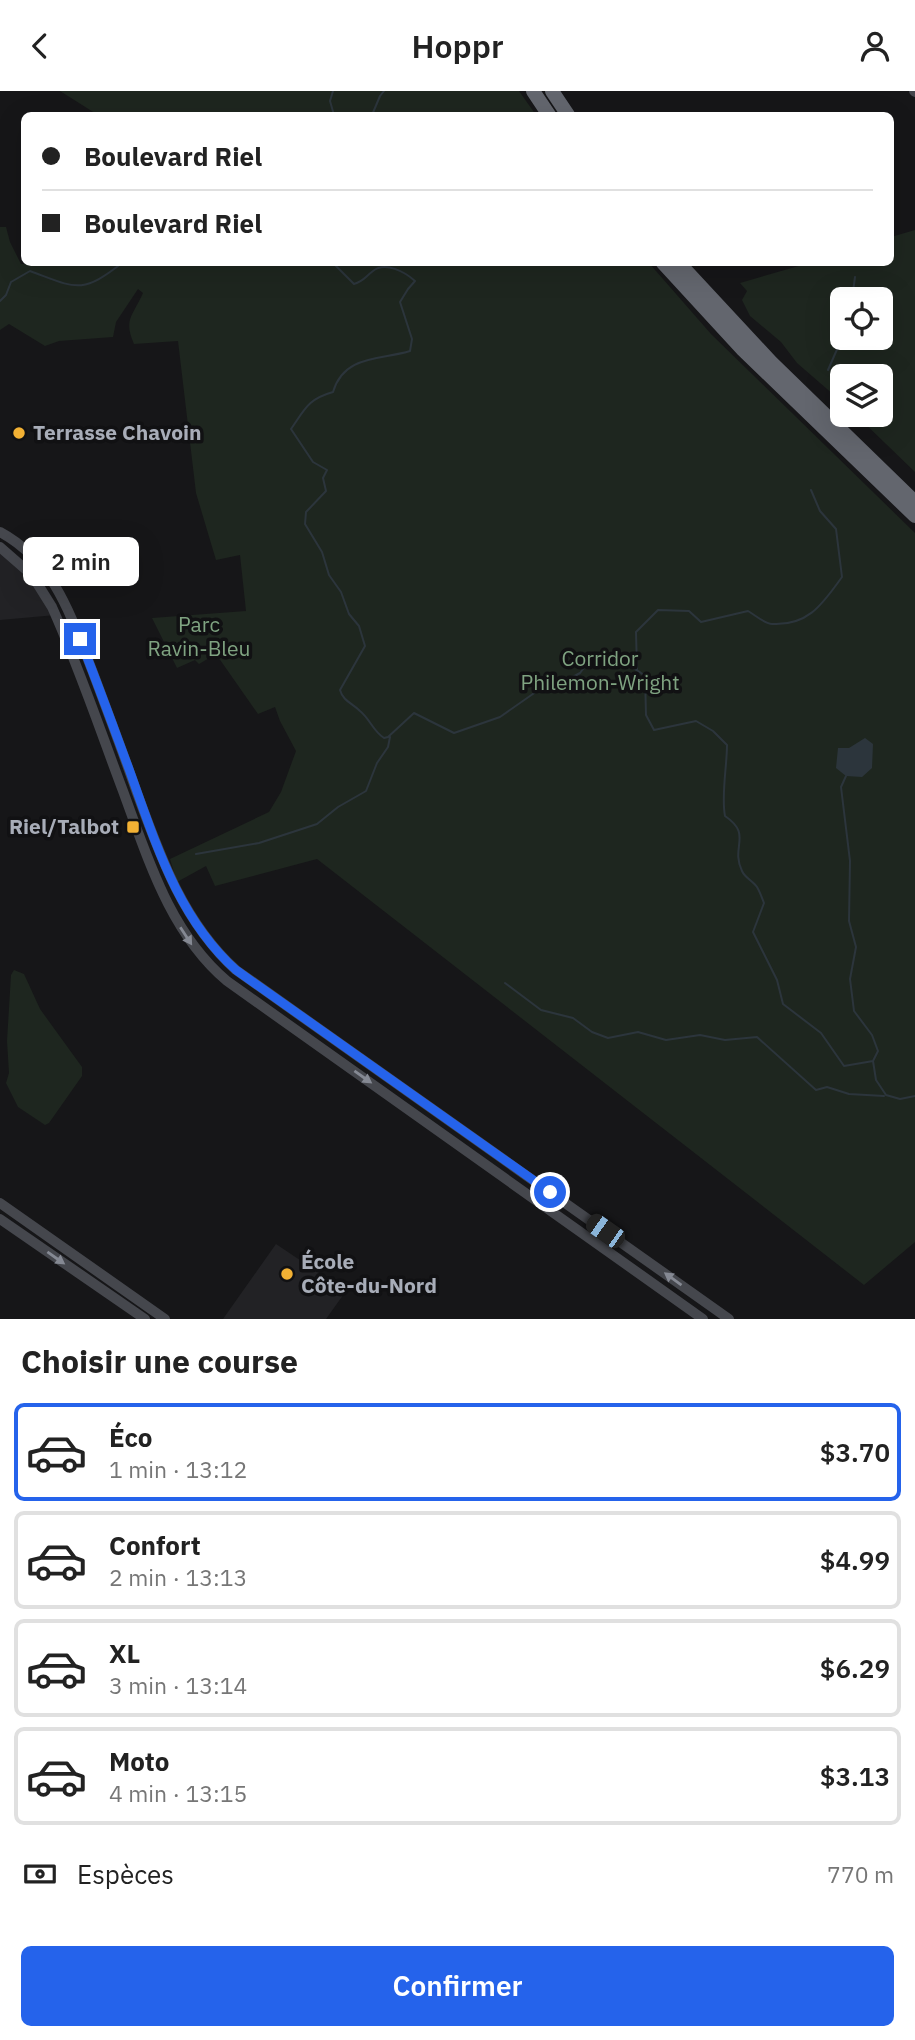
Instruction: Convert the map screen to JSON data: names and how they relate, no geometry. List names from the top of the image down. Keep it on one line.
{"parks":["Parc Ravin-Bleu","Corridor Philemon-Wright"],"places":{"other":["Terrasse Chavoin","École Côte-du-Nord"],"transit":["Riel/Talbot"]},"page":{"header":"Hoppr","banner":["Boulevard Riel","Boulevard Riel"],"bubble":"2 min","heading":"Choisir une course","list":[{"name":"Éco","note":"1 min · 13:12","value":"$3.70"},{"name":"Confort","note":"2 min · 13:13","value":"$4.99"},{"name":"XL","note":"3 min · 13:14","value":"$6.29"},{"name":"Moto","note":"4 min · 13:15","value":"$3.13"}],"pay":["Espèces","770 m"],"buttons":"Confirmer"}}
